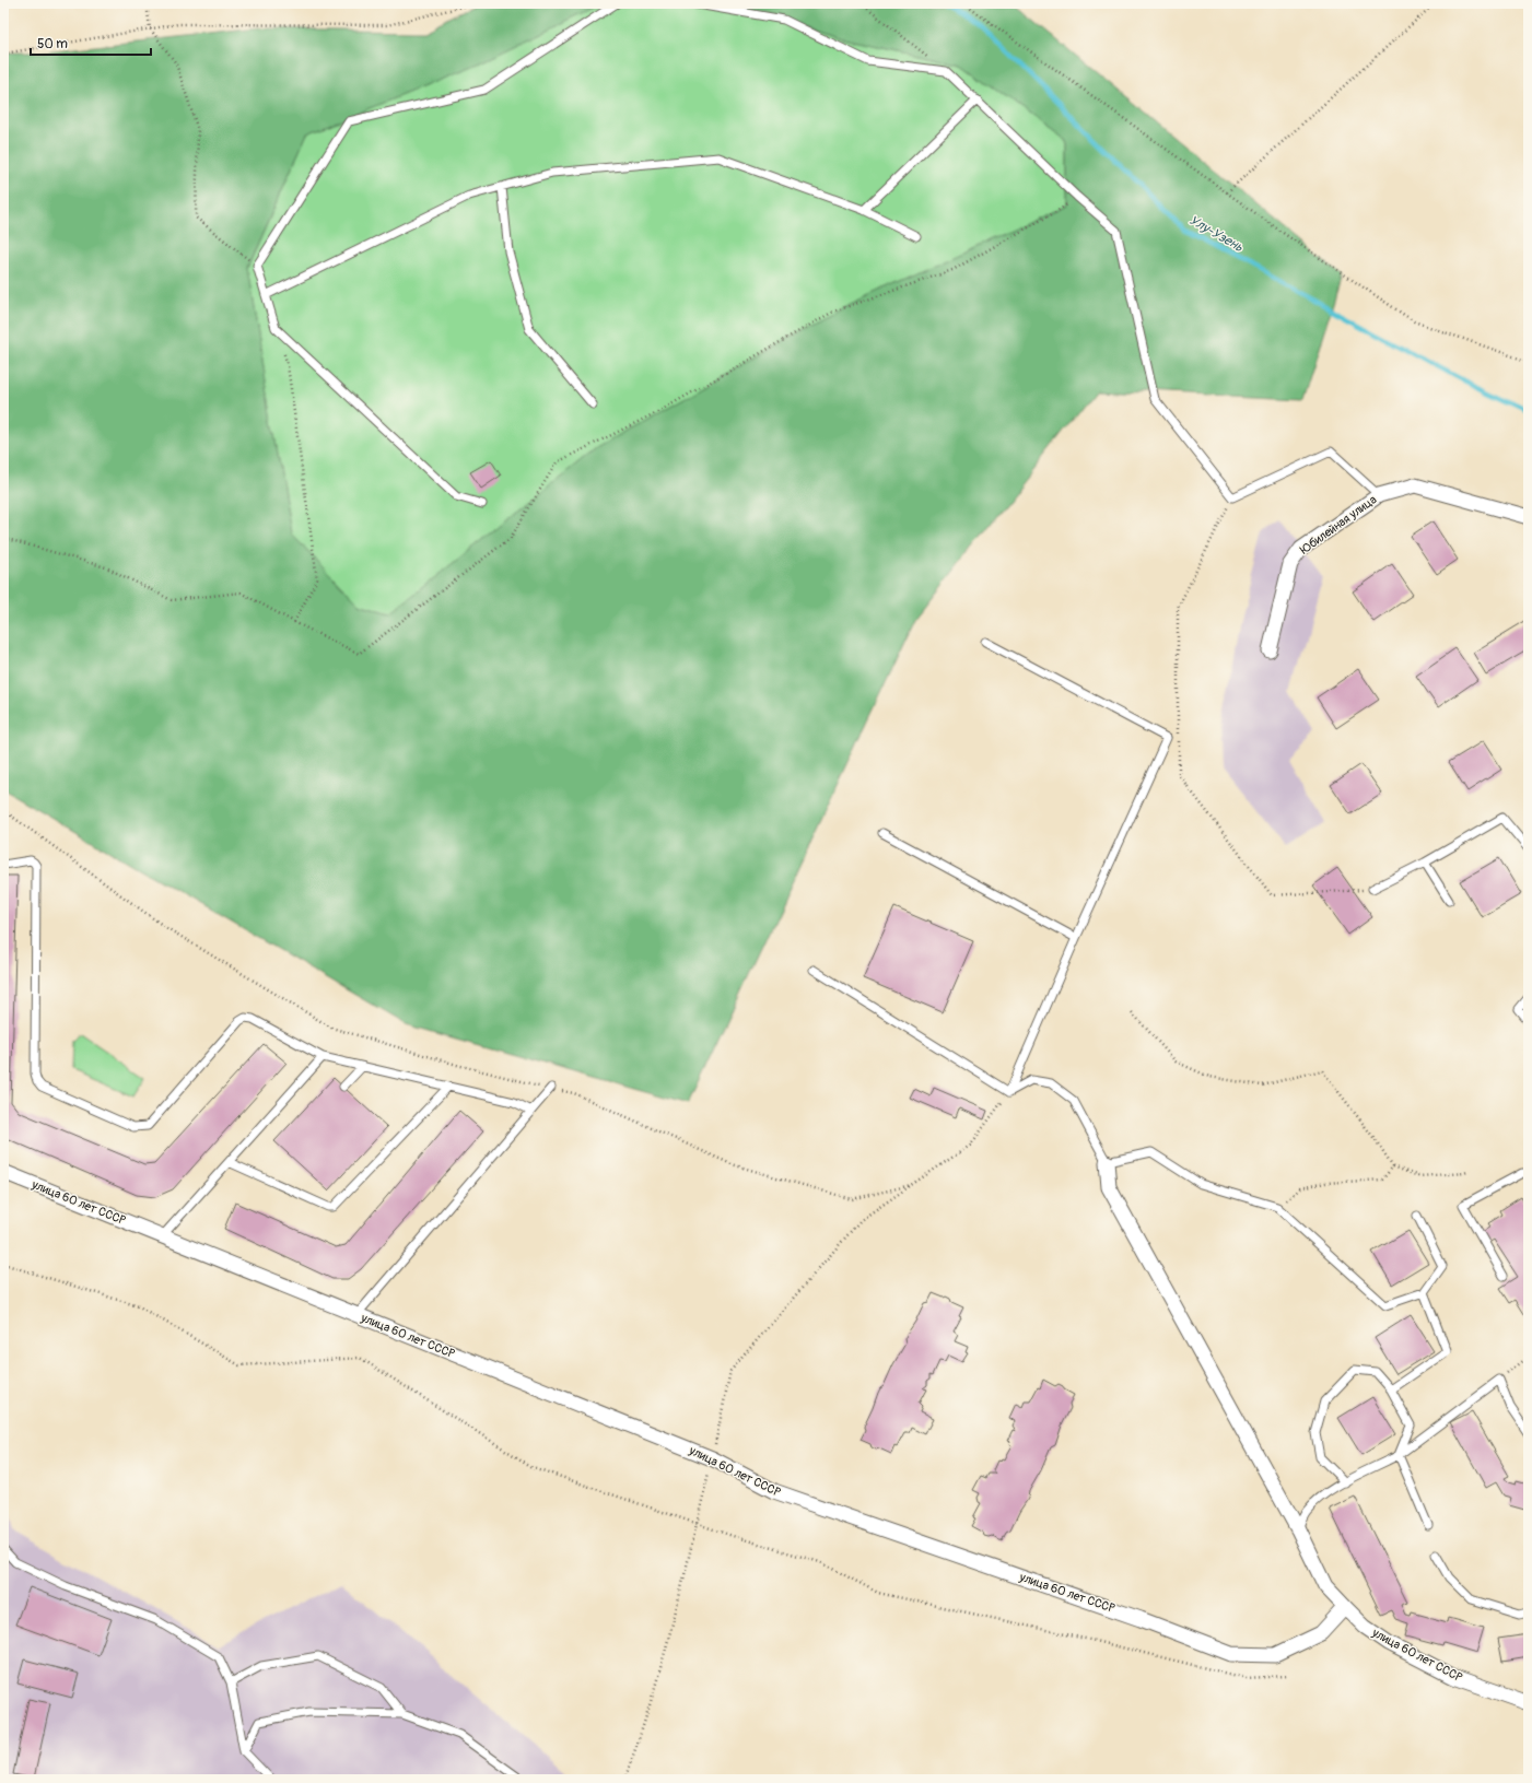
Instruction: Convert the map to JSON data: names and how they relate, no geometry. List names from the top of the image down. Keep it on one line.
{"streets":{"street":["Юбилейная улица","улица 60 лет СССР"]},"water":["Улу-Узень"],"scale_bar":"50 m"}
